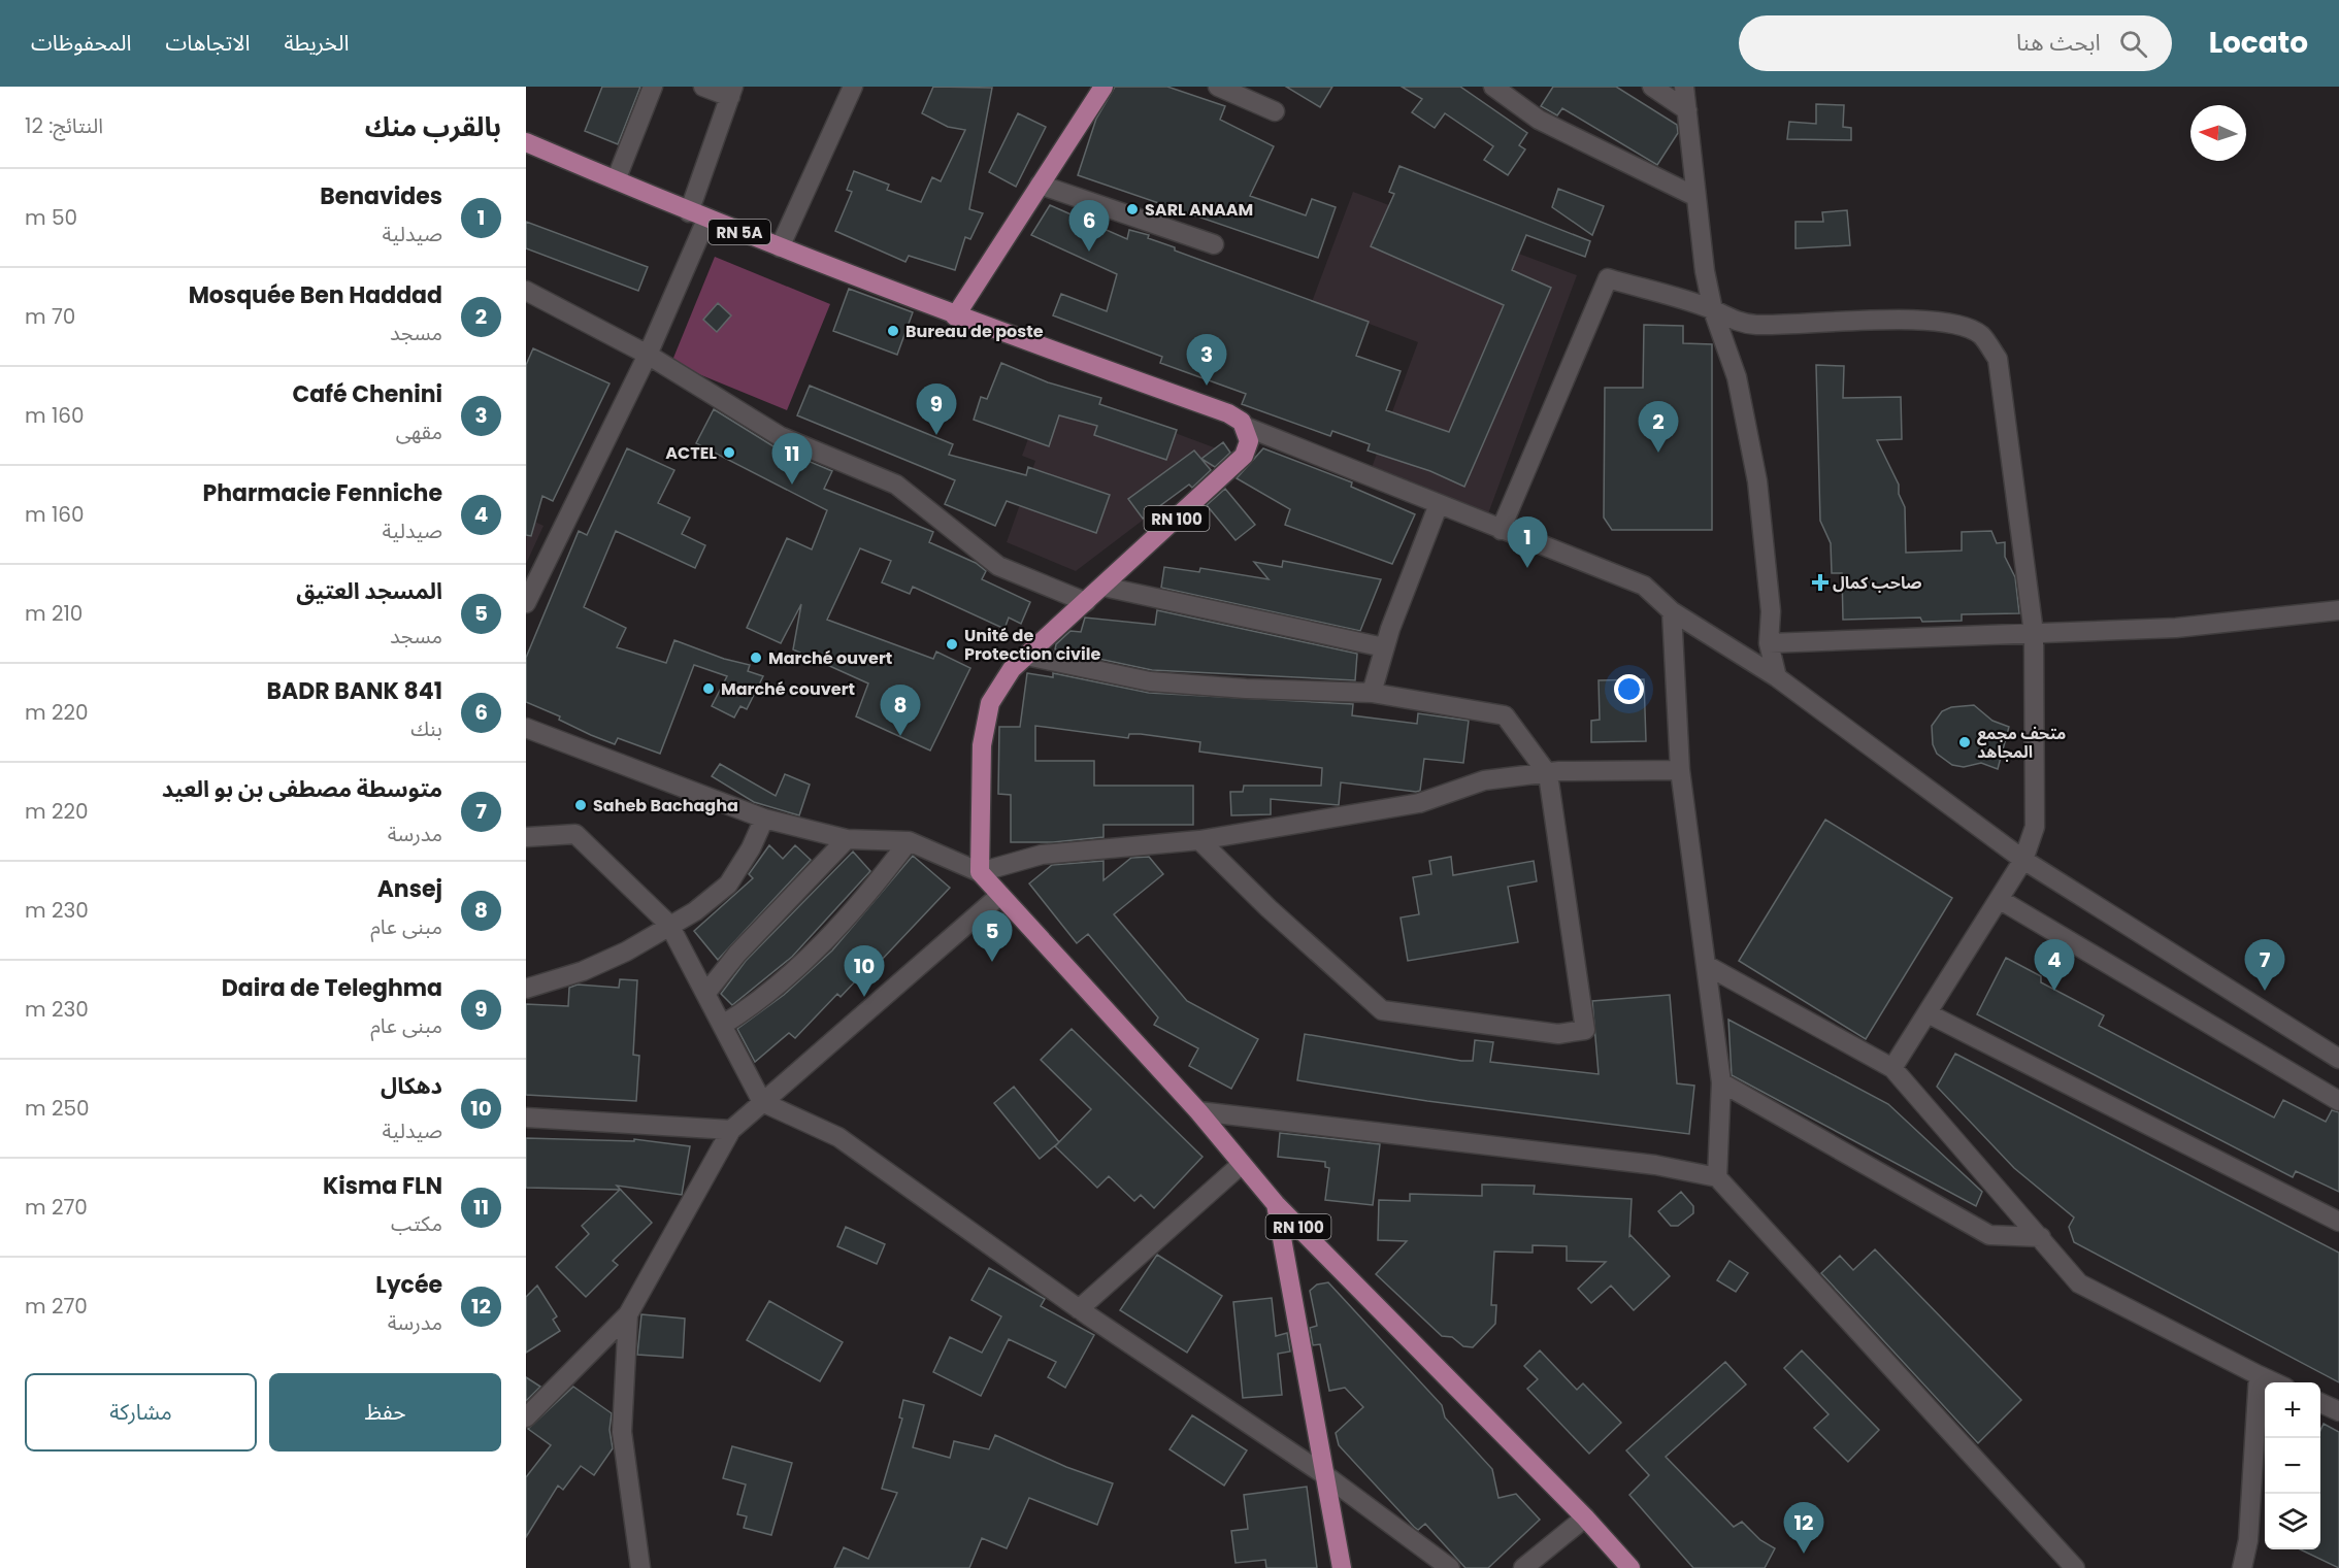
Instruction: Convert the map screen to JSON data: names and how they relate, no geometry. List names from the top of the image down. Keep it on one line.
{"streets":{"main road":["RN 5A","RN 100"]},"places":{"other":["SARL ANAAM","Bureau de poste","ACTEL","Unité de Protection civile","Marché ouvert","Marché couvert","متحف مجمع المجاهد","Saheb Bachagha"],"health":["صاحب كمال"]},"north":"left","page":{"header":"Locato","search":"ابحث هنا","nav":["الخريطة","الاتجاهات","المحفوظات"],"heading":["بالقرب منك","النتائج: 12"],"list":[{"mark":"1","name":"Benavides","note":"صيدلية","value":"50 m"},{"mark":"2","name":"Mosquée Ben Haddad","note":"مسجد","value":"70 m"},{"mark":"3","name":"Café Chenini","note":"مقهى","value":"160 m"},{"mark":"4","name":"Pharmacie Fenniche","note":"صيدلية","value":"160 m"},{"mark":"5","name":"المسجد العتيق","note":"مسجد","value":"210 m"},{"mark":"6","name":"BADR BANK 841","note":"بنك","value":"220 m"},{"mark":"7","name":"متوسطة مصطفى بن بو العيد","note":"مدرسة","value":"220 m"},{"mark":"8","name":"Ansej","note":"مبنى عام","value":"230 m"},{"mark":"9","name":"Daira de Teleghma","note":"مبنى عام","value":"230 m"},{"mark":"10","name":"دهكال","note":"صيدلية","value":"250 m"},{"mark":"11","name":"Kisma FLN","note":"مكتب","value":"270 m"},{"mark":"12","name":"Lycée","note":"مدرسة","value":"270 m"}],"pins":["6","3","9","2","11","1","8","5","4","7","10","12"],"buttons":["حفظ","مشاركة"],"map_buttons":["+","−"]}}
